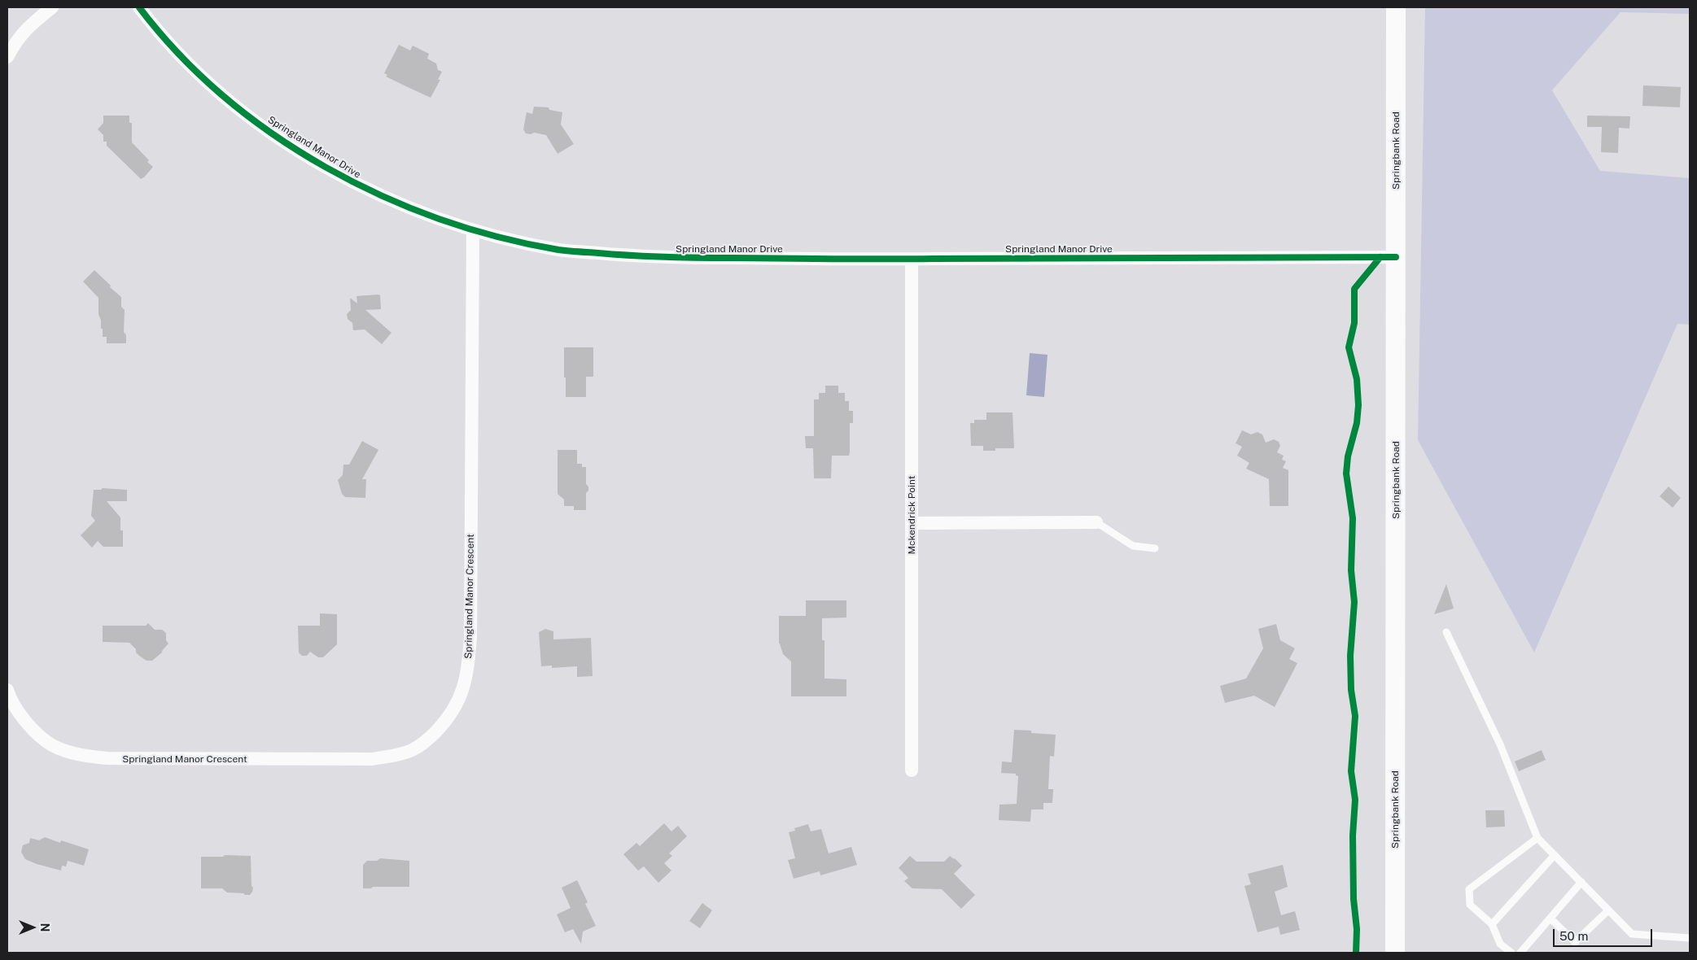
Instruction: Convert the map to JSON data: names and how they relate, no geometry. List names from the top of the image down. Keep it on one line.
{"streets":{"street":["Springland Manor Drive","Springbank Road","Mckendrick Point","Springland Manor Crescent"]},"crossings":[["Springland Manor Drive","Springbank Road"],["Springland Manor Drive","Mckendrick Point"],["Springland Manor Drive","Springland Manor Crescent"]],"scale_bar":"50 m","north":"right"}
